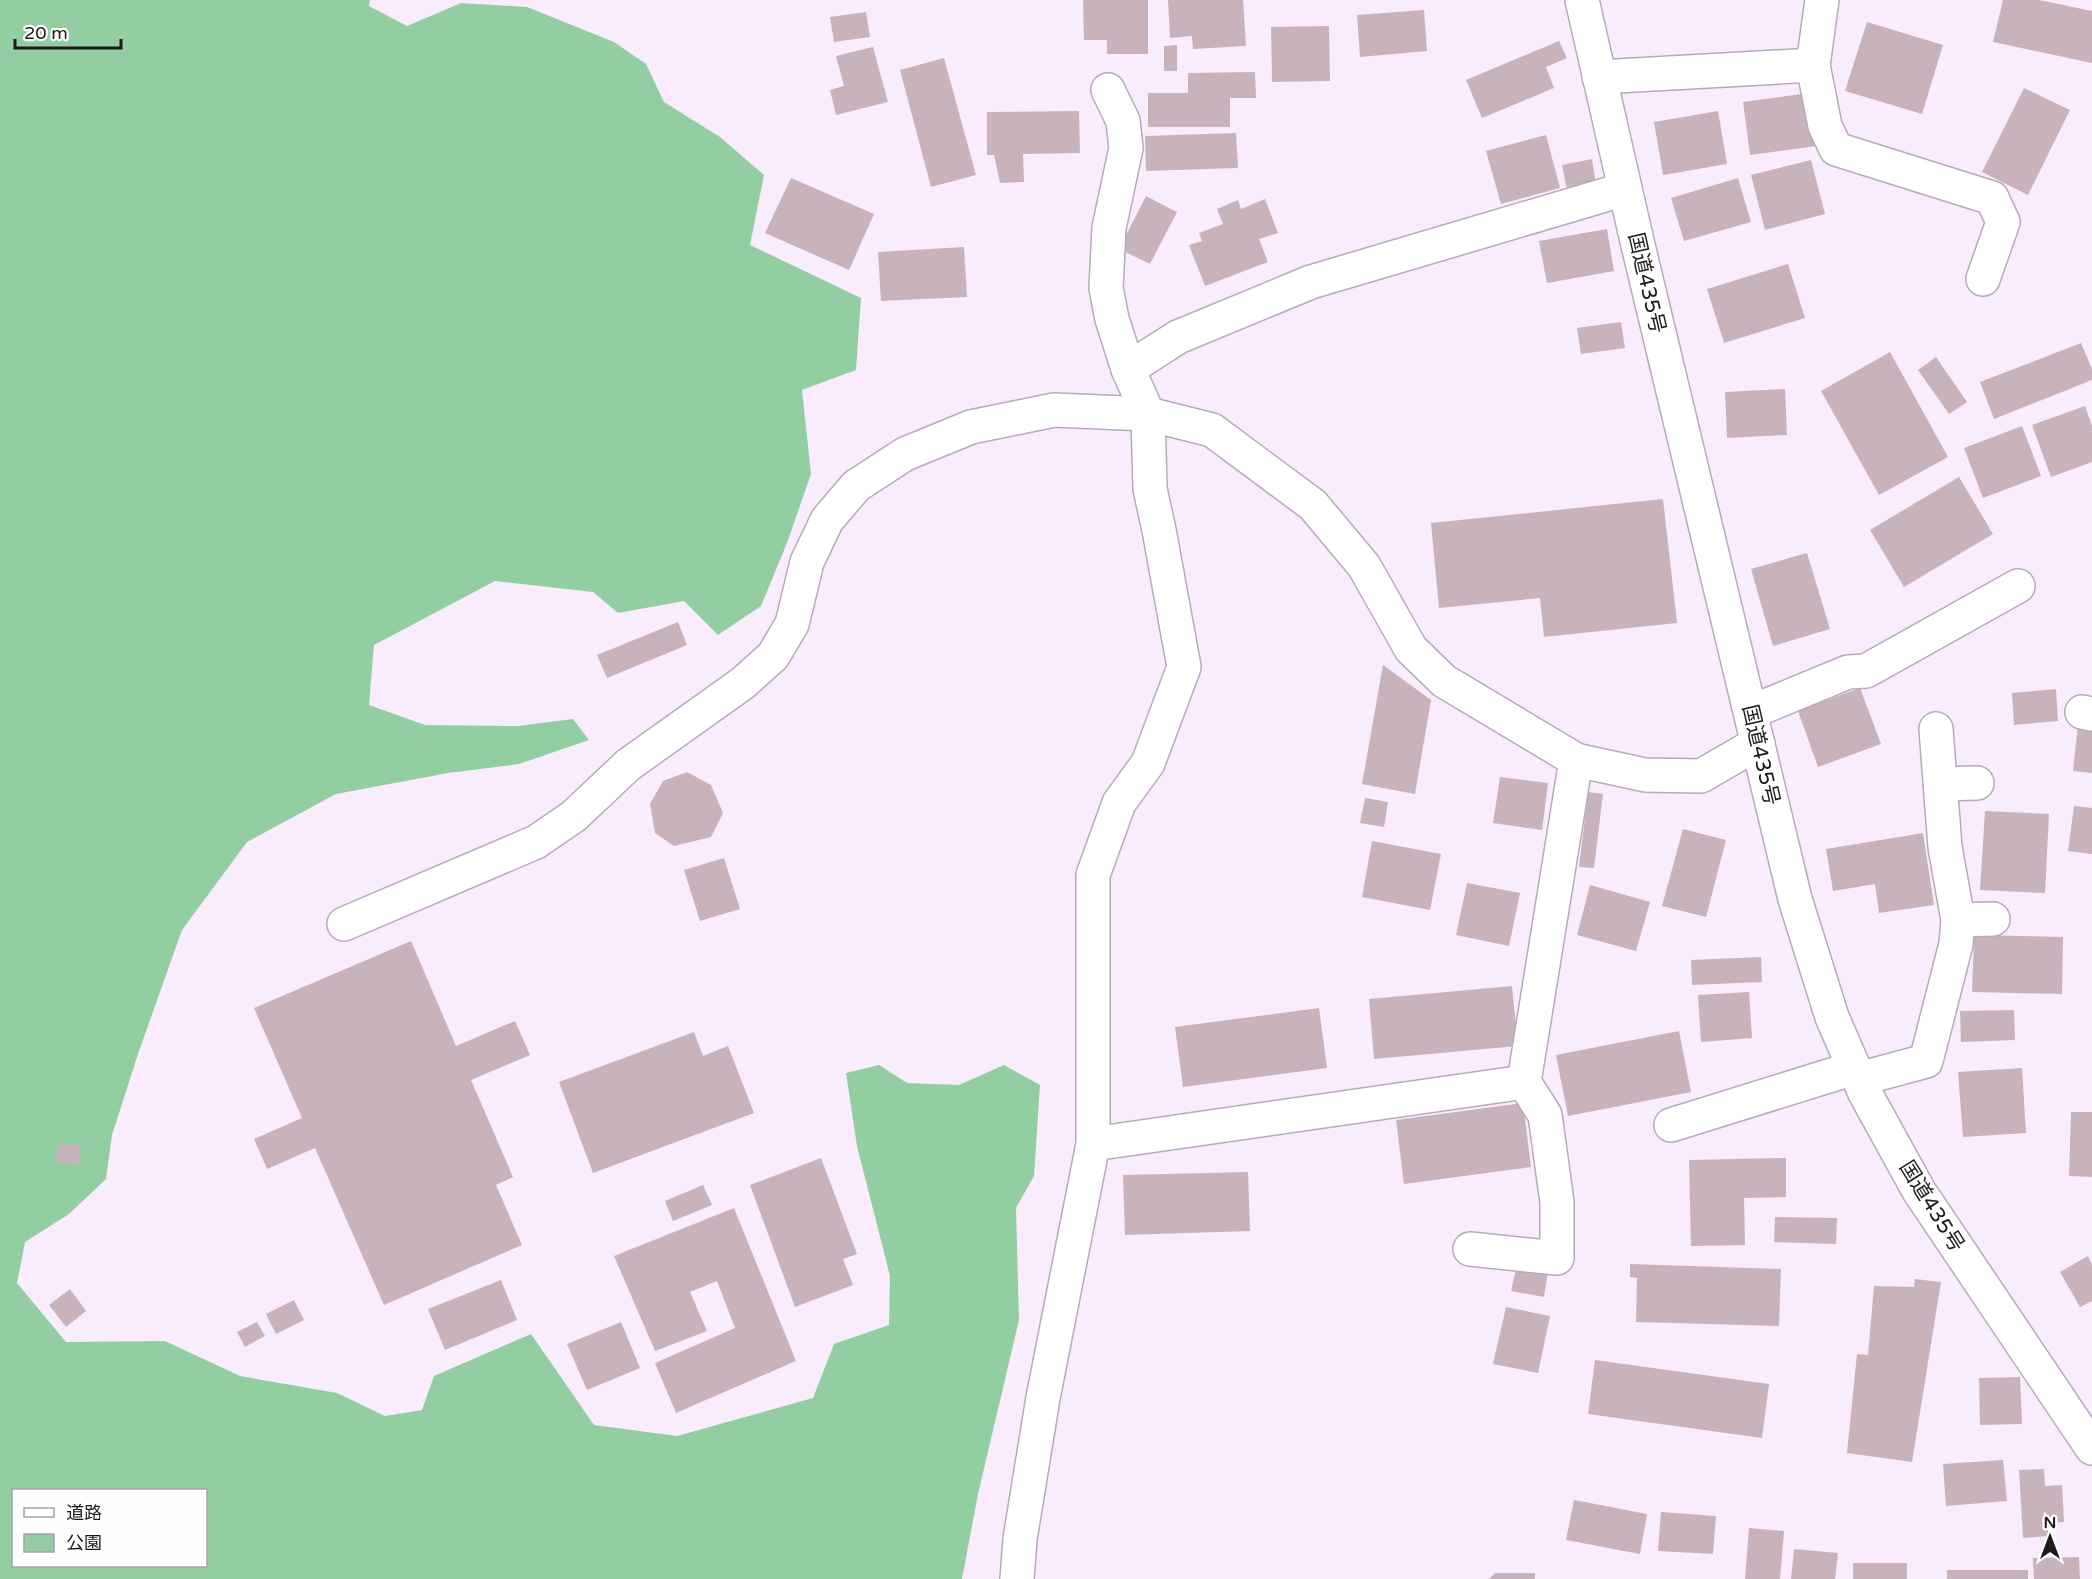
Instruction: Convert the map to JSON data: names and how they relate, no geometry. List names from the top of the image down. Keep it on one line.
{"streets":{"main road":["国道435号"]},"legend":["道路","公園"],"scale_bar":"20 m","north":"top"}
